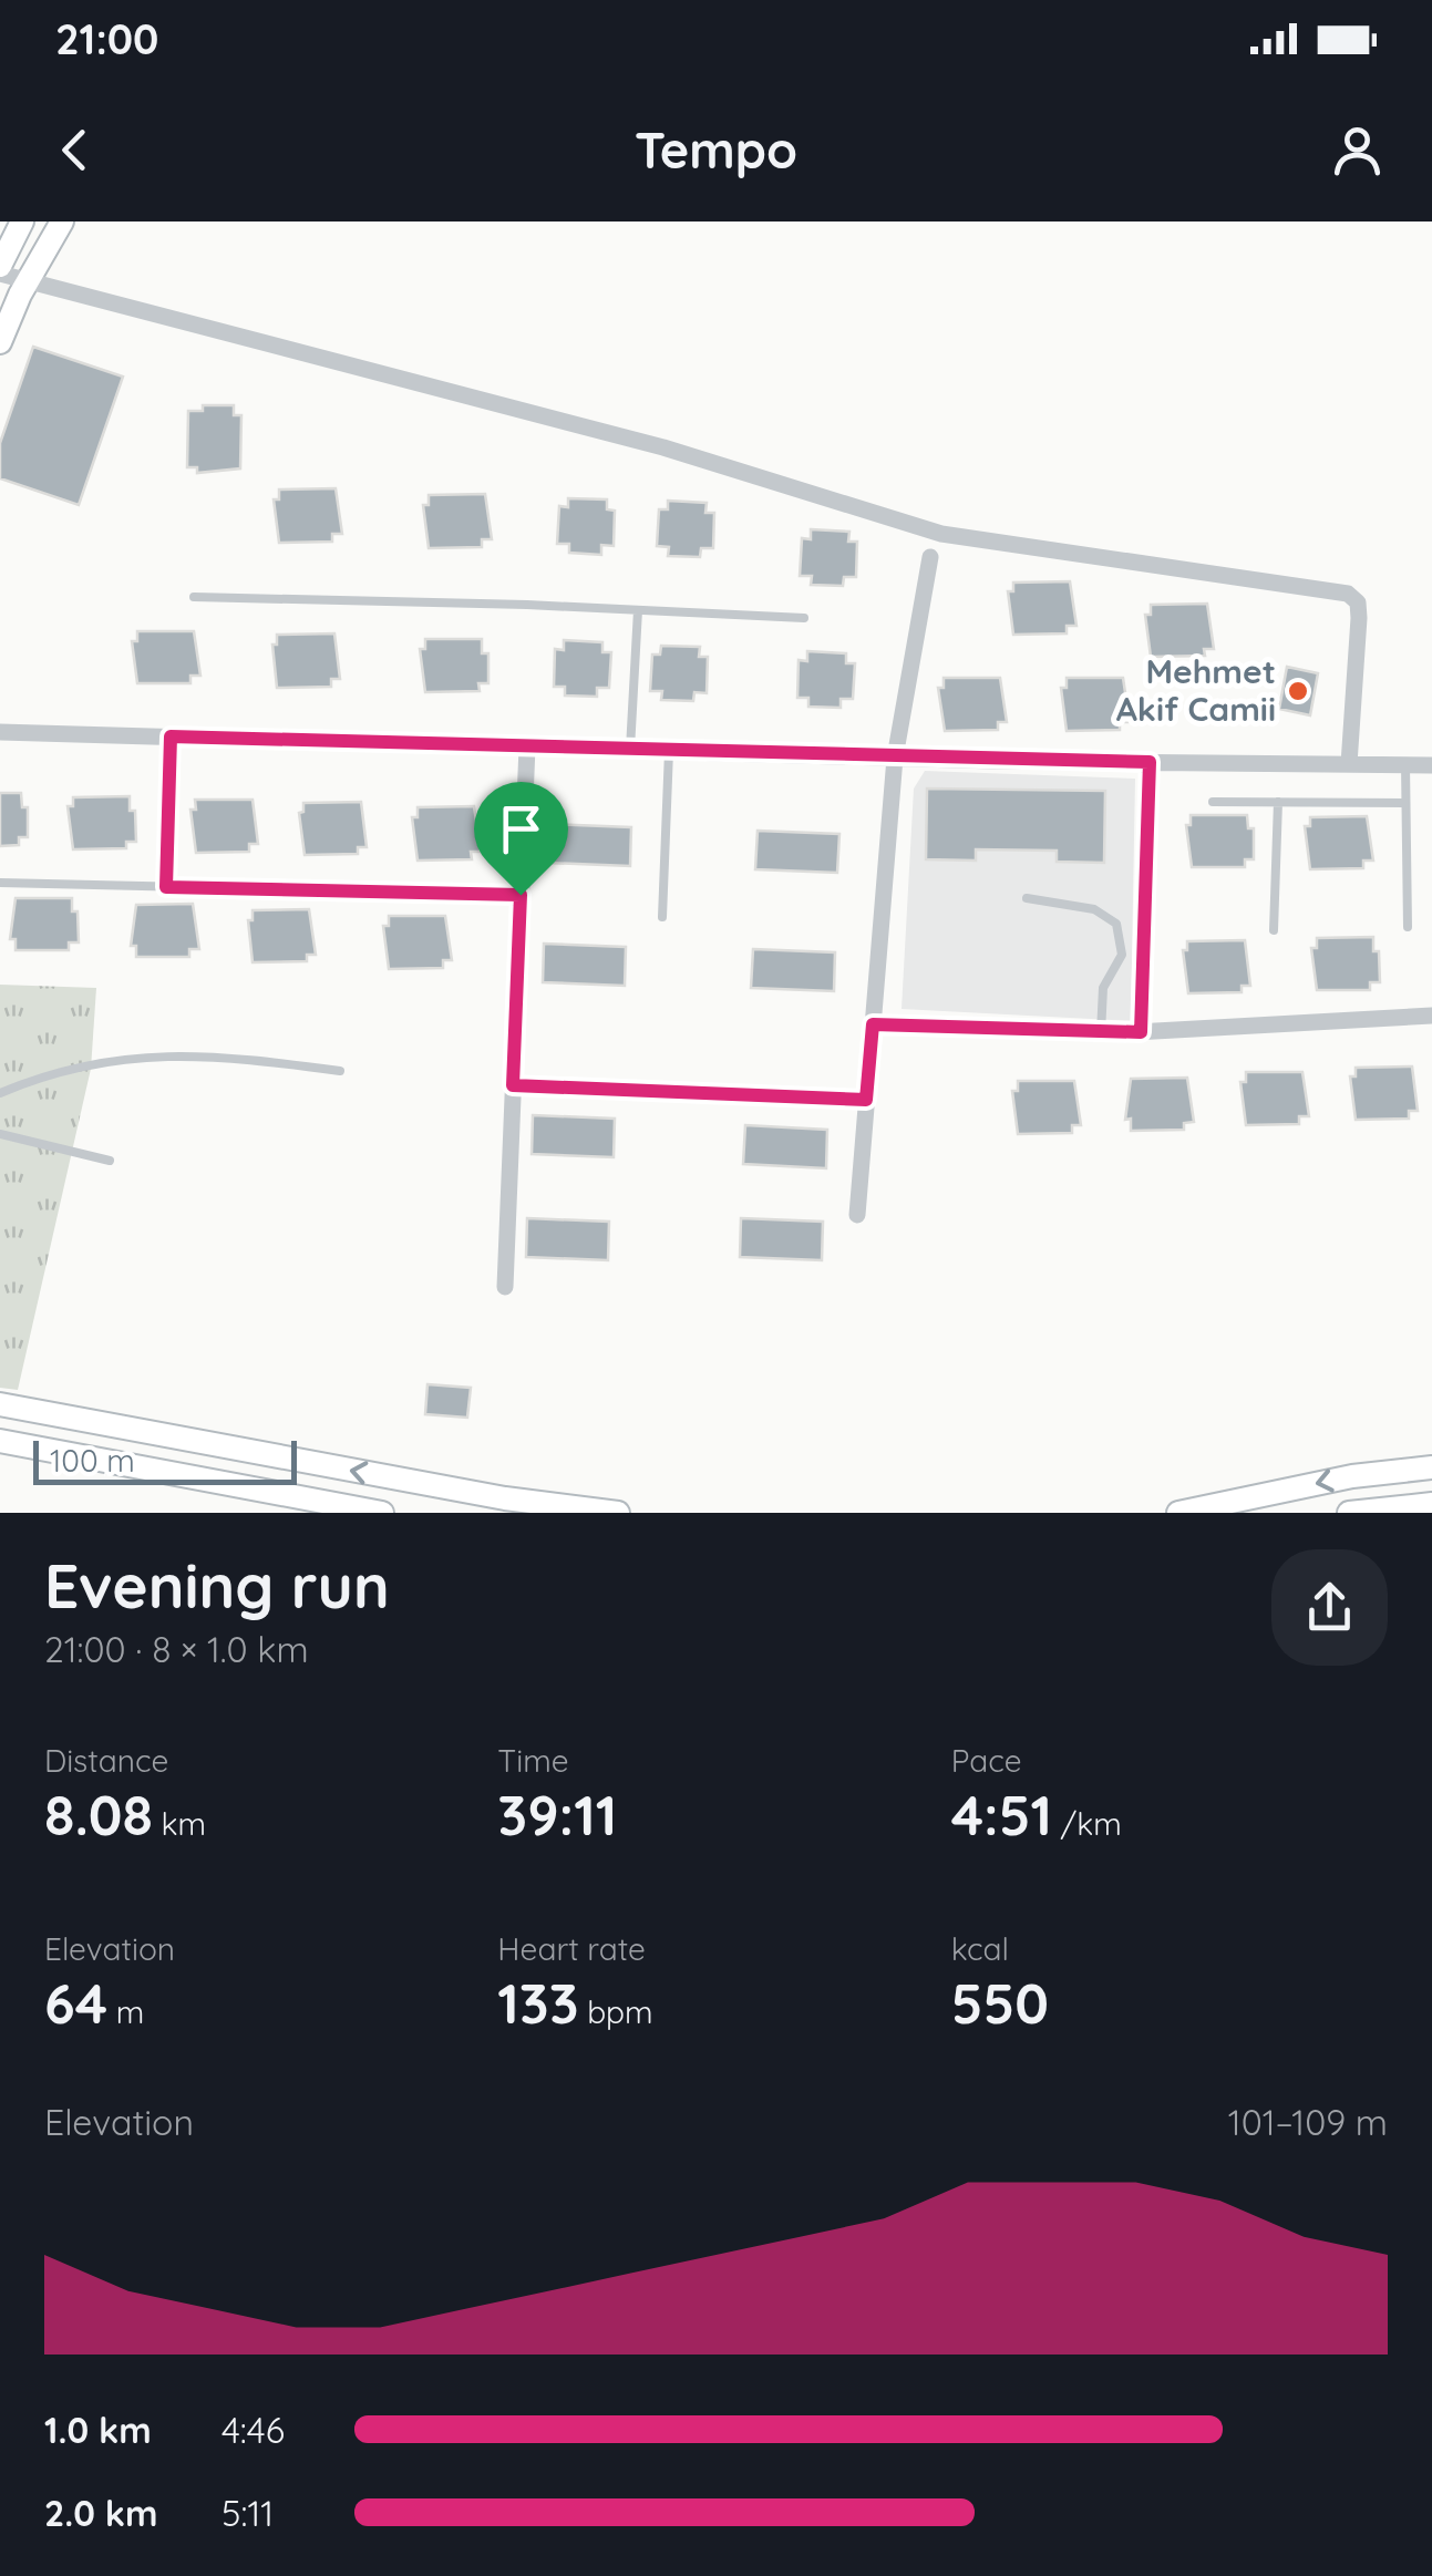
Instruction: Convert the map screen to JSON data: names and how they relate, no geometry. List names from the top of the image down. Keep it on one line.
{"places":["Mehmet Akif Camii"],"scale_bar":"100 m","page":{"status":"21:00","header":"Tempo","scale":"100 m","heading":["Evening run","21:00 · 8 × 1.0 km"],"stats":[["Distance","8.08 km"],["Time","39:11"],["Pace","4:51 /km"],["Elevation","64 m"],["Heart rate","133 bpm"],["kcal","550"]],"chart":["Elevation","101–109 m"],"list":[{"name":"1.0 km","note":"4:46"},{"name":"2.0 km","note":"5:11"}]}}
